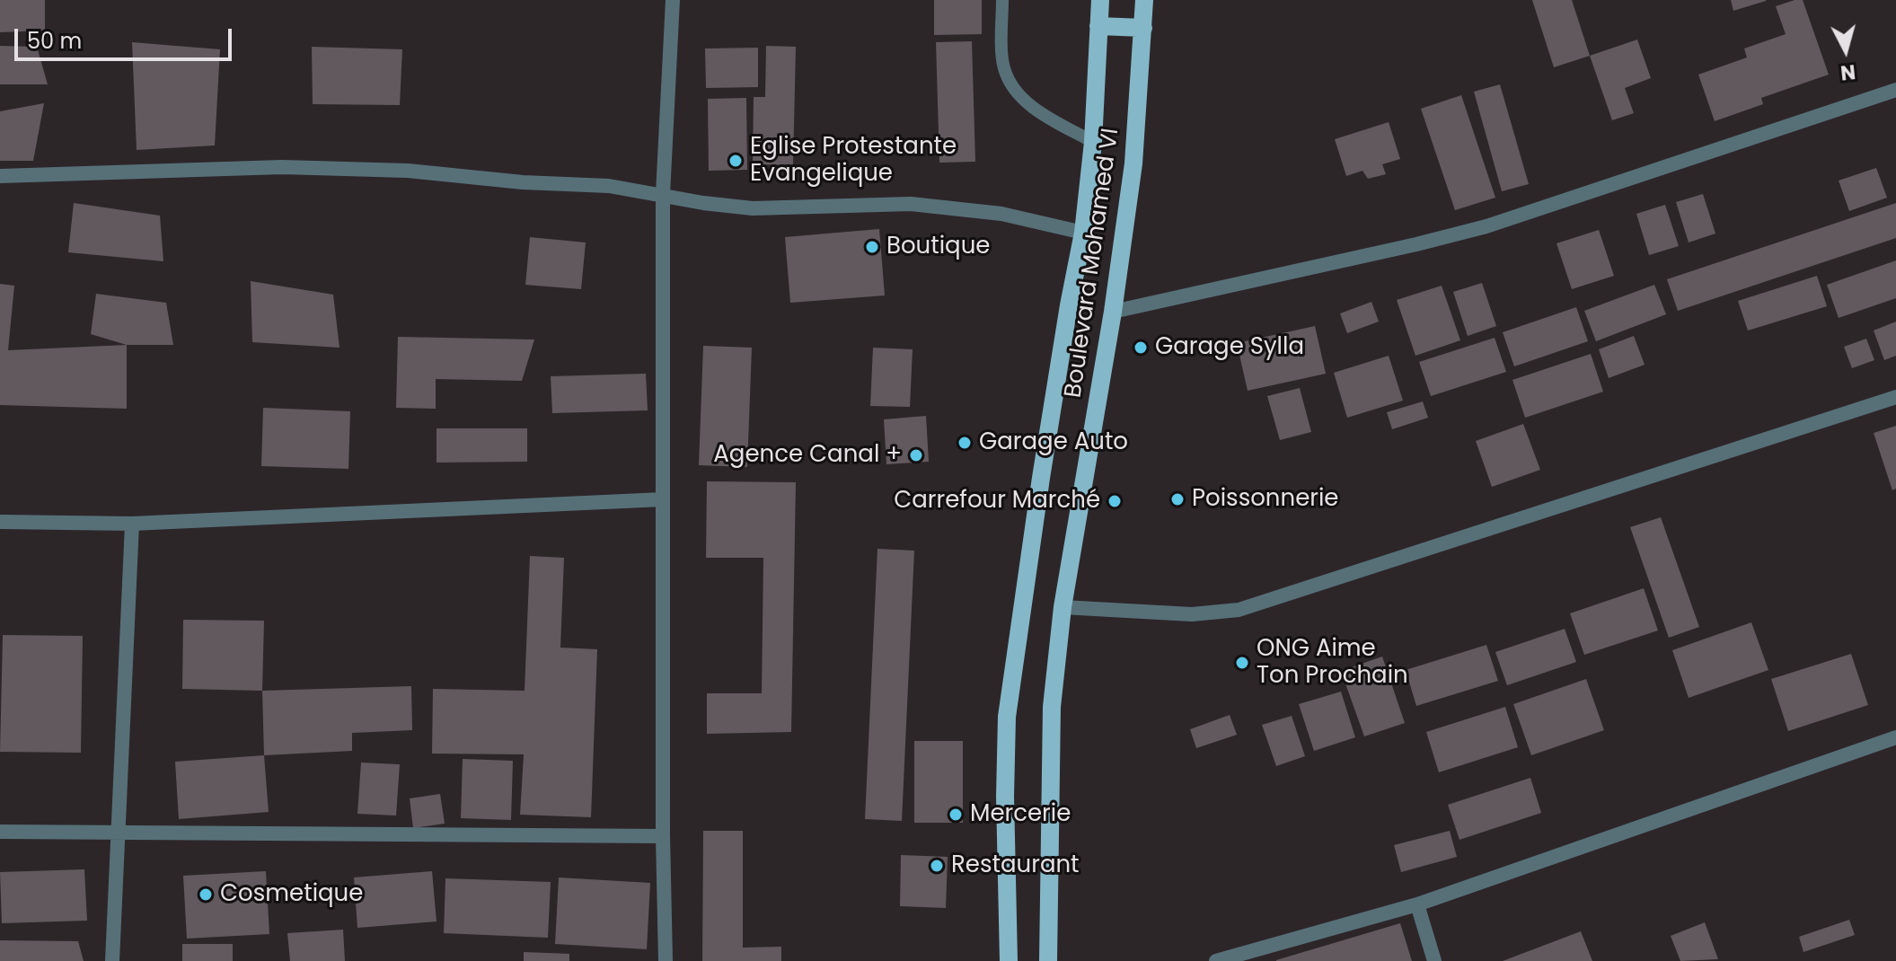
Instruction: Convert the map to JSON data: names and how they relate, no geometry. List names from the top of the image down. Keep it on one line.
{"streets":{"main road":["Boulevard Mohamed VI"]},"places":["Eglise Protestante Evangelique","Boutique","Garage Sylla","Garage Auto","Agence Canal +","Poissonnerie","Carrefour Marché","ONG Aime Ton Prochain","Mercerie","Restaurant","Cosmetique"],"scale_bar":"50 m","north":"bottom"}
